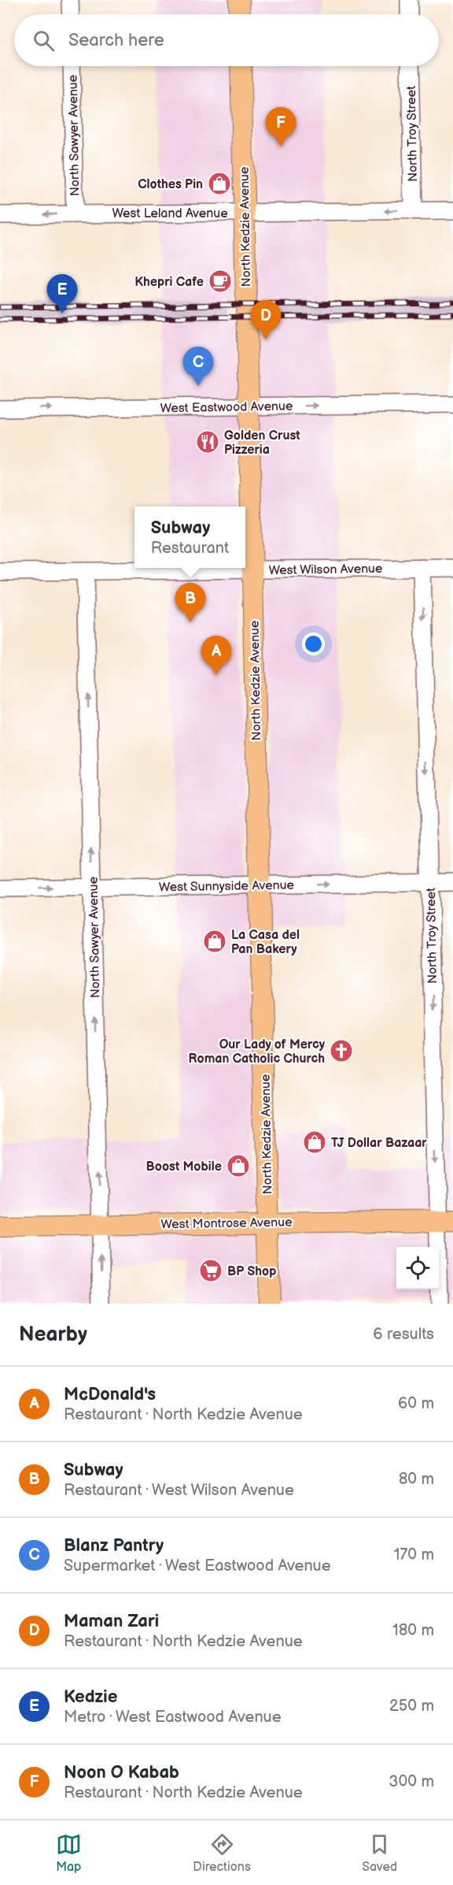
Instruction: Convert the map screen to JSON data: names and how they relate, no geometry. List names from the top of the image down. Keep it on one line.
{"streets":{"main road":["North Kedzie Avenue","West Montrose Avenue"],"street":["North Troy Street","North Sawyer Avenue","West Leland Avenue","West Eastwood Avenue","West Wilson Avenue","West Sunnyside Avenue"]},"crossings":[["North Troy Street","West Leland Avenue"],["North Troy Street","West Wilson Avenue"],["North Troy Street","West Sunnyside Avenue"],["North Troy Street","West Montrose Avenue"],["North Sawyer Avenue","West Leland Avenue"],["North Sawyer Avenue","West Wilson Avenue"],["North Sawyer Avenue","West Sunnyside Avenue"],["North Sawyer Avenue","West Montrose Avenue"],["West Leland Avenue","North Kedzie Avenue"],["North Kedzie Avenue","West Eastwood Avenue"],["North Kedzie Avenue","West Wilson Avenue"],["North Kedzie Avenue","West Sunnyside Avenue"],["North Kedzie Avenue","West Montrose Avenue"]],"one_way":["North Troy Street","North Sawyer Avenue","West Leland Avenue","West Eastwood Avenue","West Sunnyside Avenue"],"places":{"shop":["Clothes Pin","La Casa del Pan Bakery","TJ Dollar Bazaar","Boost Mobile"],"cafe":["Khepri Cafe"],"restaurant":["Golden Crust Pizzeria"],"church":["Our Lady of Mercy Roman Catholic Church"],"supermarket":["BP Shop"]},"page":{"search":"Search here","pins":["F","E","D","C","B","A"],"popup":["Subway","Restaurant"],"heading":["Nearby","6 results"],"list":[{"mark":"A","name":"McDonald's","note":"Restaurant · North Kedzie Avenue","value":"60 m"},{"mark":"B","name":"Subway","note":"Restaurant · West Wilson Avenue","value":"80 m"},{"mark":"C","name":"Blanz Pantry","note":"Supermarket · West Eastwood Avenue","value":"170 m"},{"mark":"D","name":"Maman Zari","note":"Restaurant · North Kedzie Avenue","value":"180 m"},{"mark":"E","name":"Kedzie","note":"Metro · West Eastwood Avenue","value":"250 m"},{"mark":"F","name":"Noon O Kabab","note":"Restaurant · North Kedzie Avenue","value":"300 m"}],"nav":["Map","Directions","Saved"]}}
